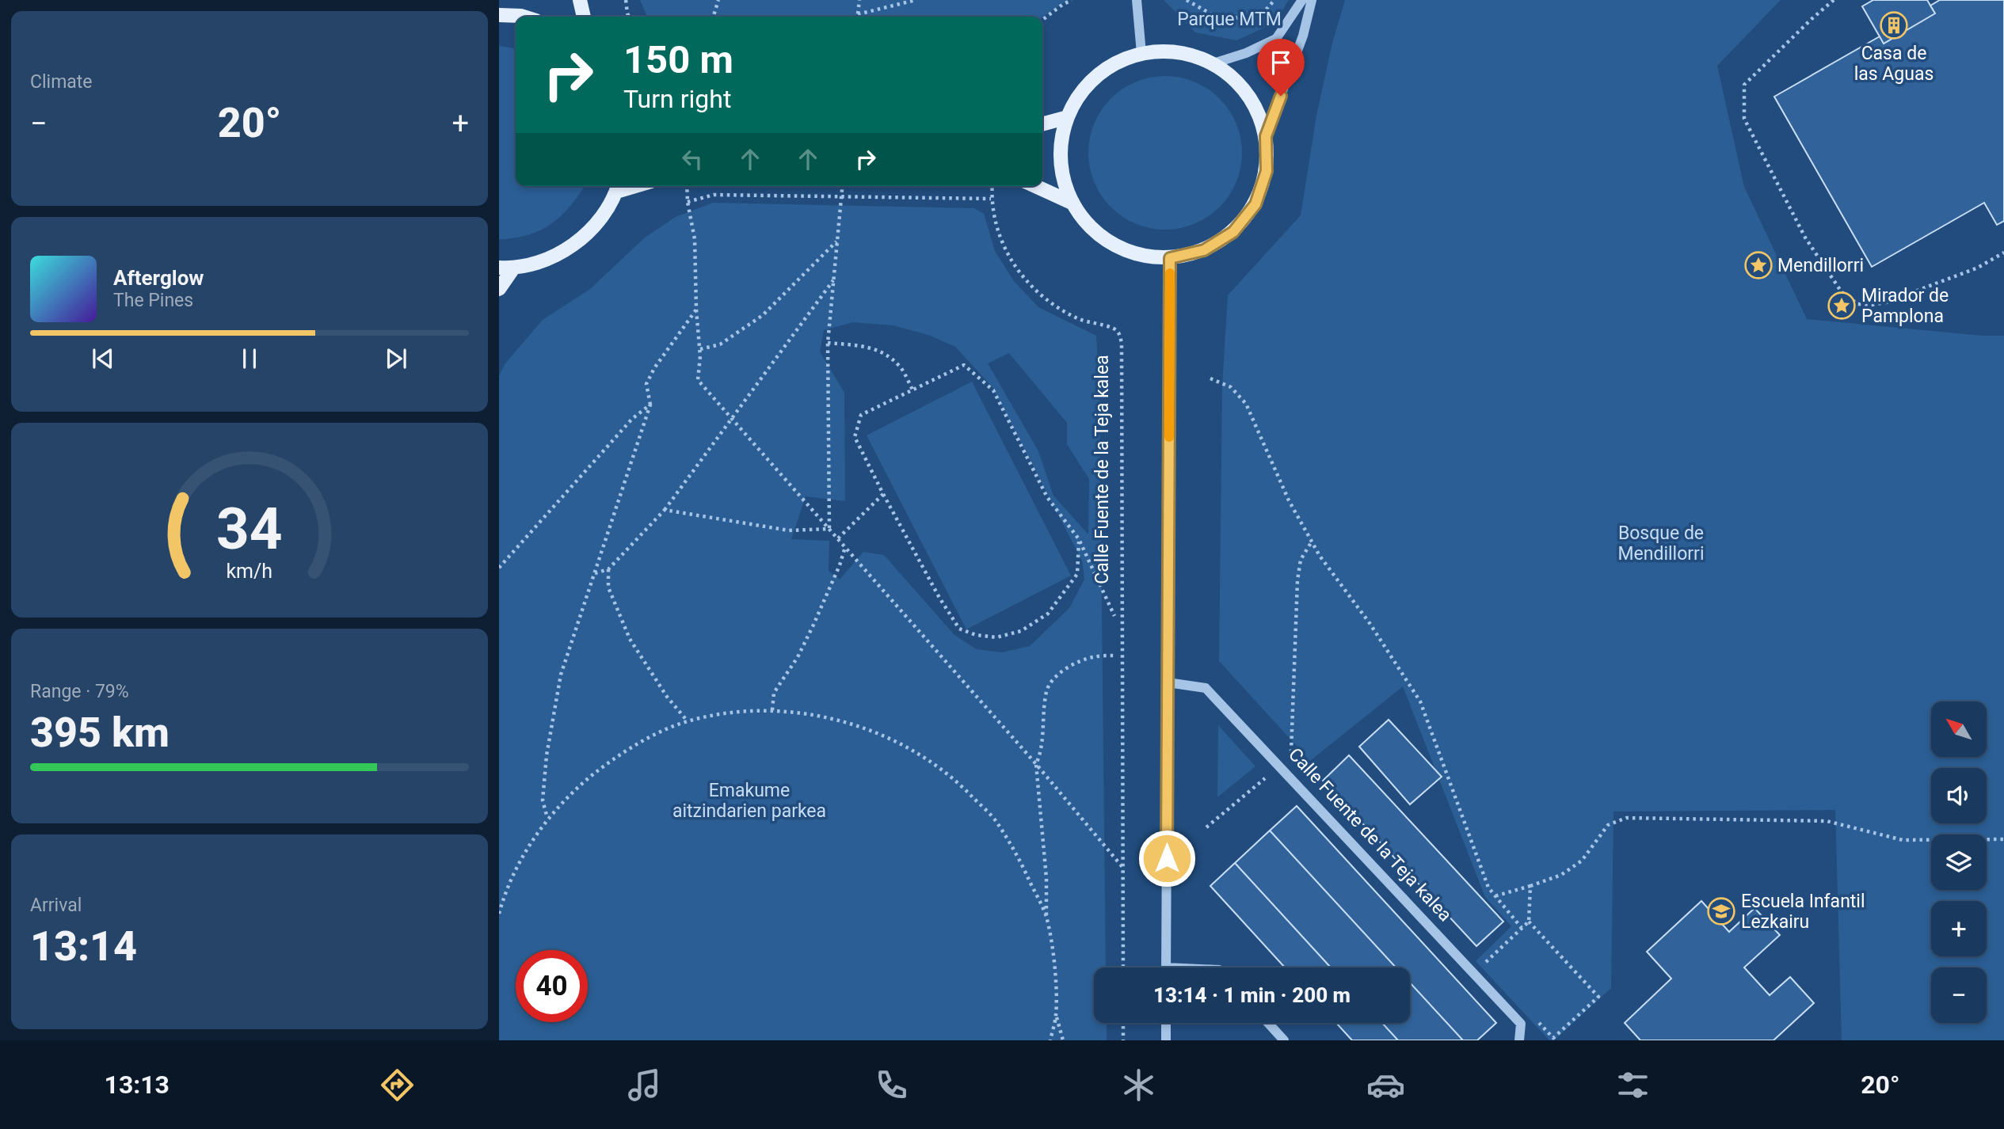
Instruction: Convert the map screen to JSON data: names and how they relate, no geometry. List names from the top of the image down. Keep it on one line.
{"streets":{"street":["Calle Fuente de la Teja kalea"]},"parks":["Parque MTM","Bosque de Mendillorri","Emakume aitzindarien parkea"],"places":{"building":["Casa de las Aguas"],"place":["Mendillorri","Mirador de Pamplona"],"school or university":["Escuela Infantil Lezkairu"]},"north":"top left","page":{"tile":["Climate",["Range · 79%","395 km"],["Arrival","13:14"]],"turn":["150 m","Turn right"],"heat":["−","20°","+"],"song":["Afterglow","The Pines"],"map_buttons":["+","−"],"limit":"40","trip":"13:14 · 1 min · 200 m","tabs":["13:13","20°"],"gauge":["34","km/h"]}}
